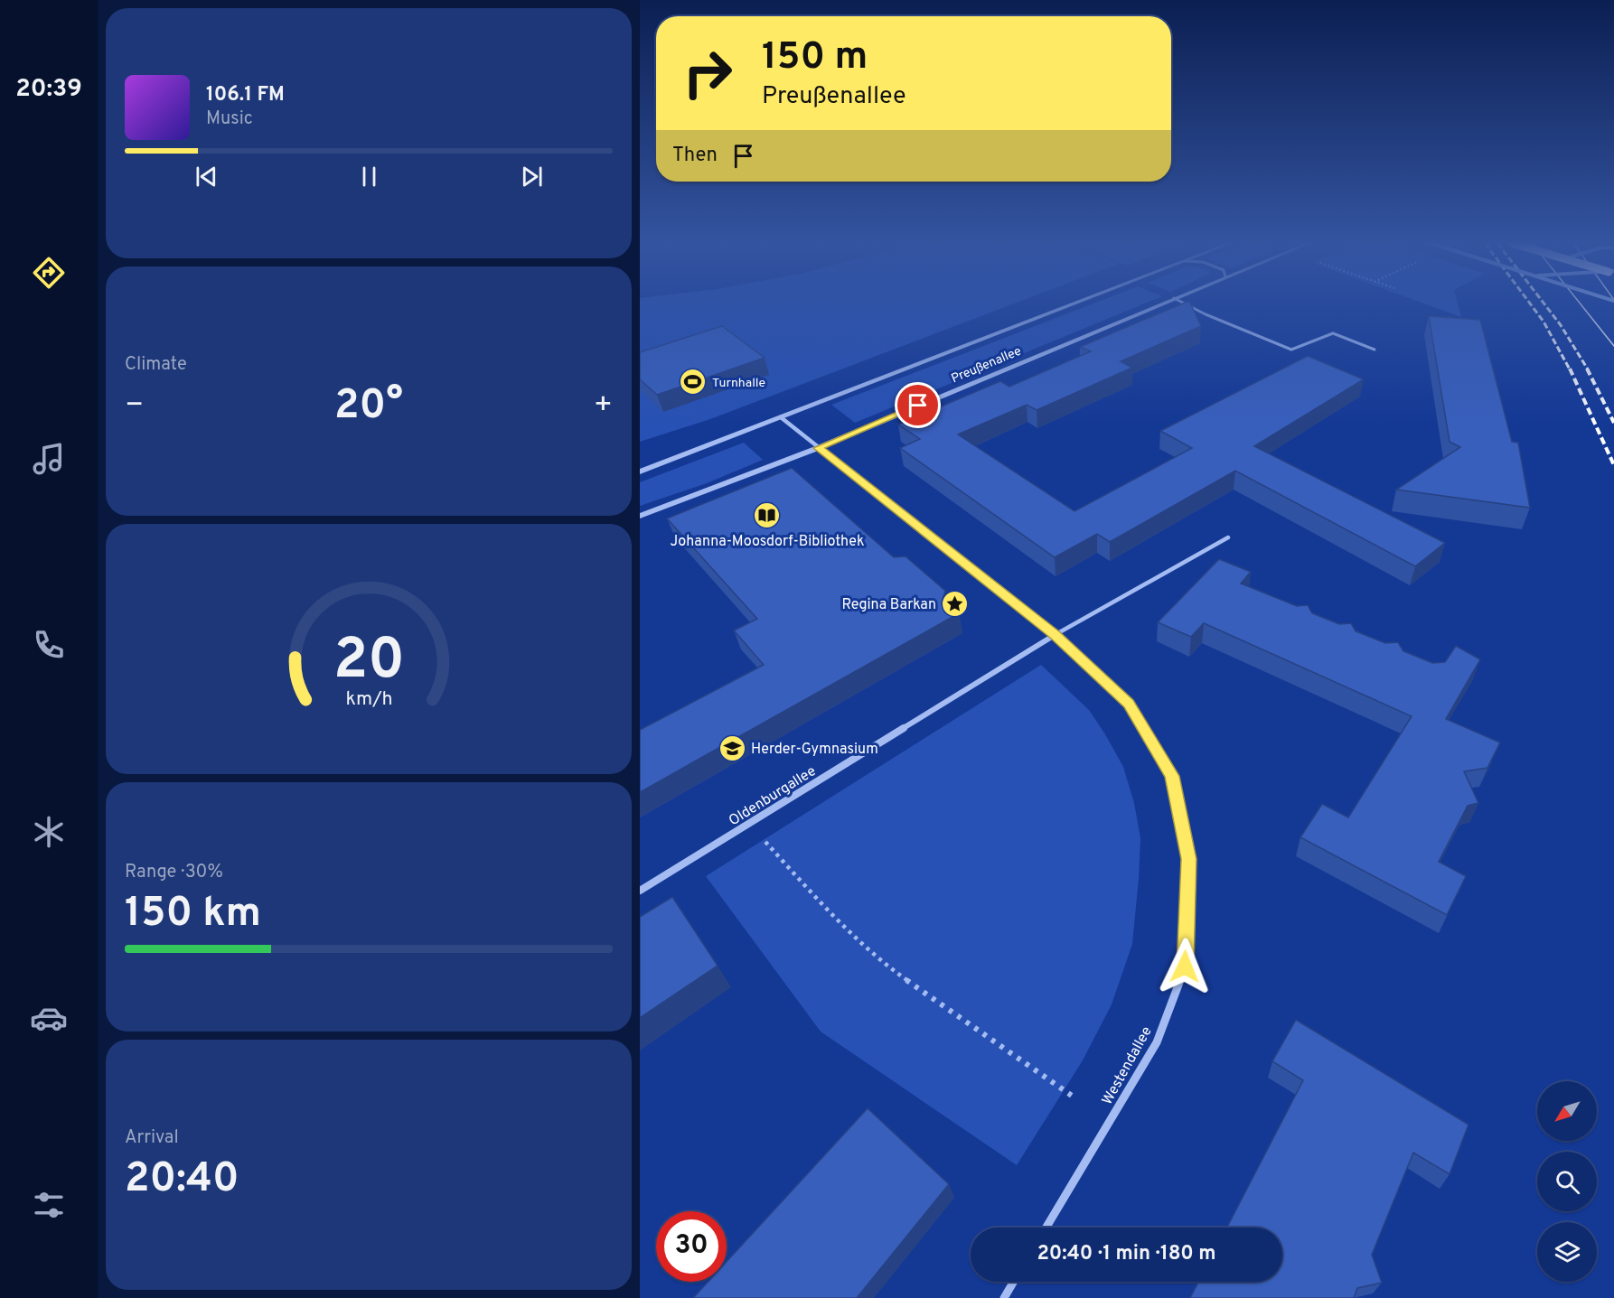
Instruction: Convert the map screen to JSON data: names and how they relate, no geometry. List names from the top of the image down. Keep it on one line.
{"streets":{"street":["Preußenallee","Oldenburgallee","Westendallee"]},"crossings":[["Preußenallee","Westendallee"],["Oldenburgallee","Westendallee"]],"places":{"sports":["Turnhalle"],"library":["Johanna-Moosdorf-Bibliothek"],"place":["Regina Barkan"],"school or university":["Herder-Gymnasium"]},"north":"bottom left","page":{"tabs":"20:39","turn":["150 m","Preußenallee"],"song":["106.1 FM","Music"],"then":"Then","tile":["Climate",["Range · 30%","150 km"],["Arrival","20:40"]],"heat":["−","20°","+"],"limit":"30","trip":"20:40 · 1 min · 180 m","gauge":["20","km/h"]}}
